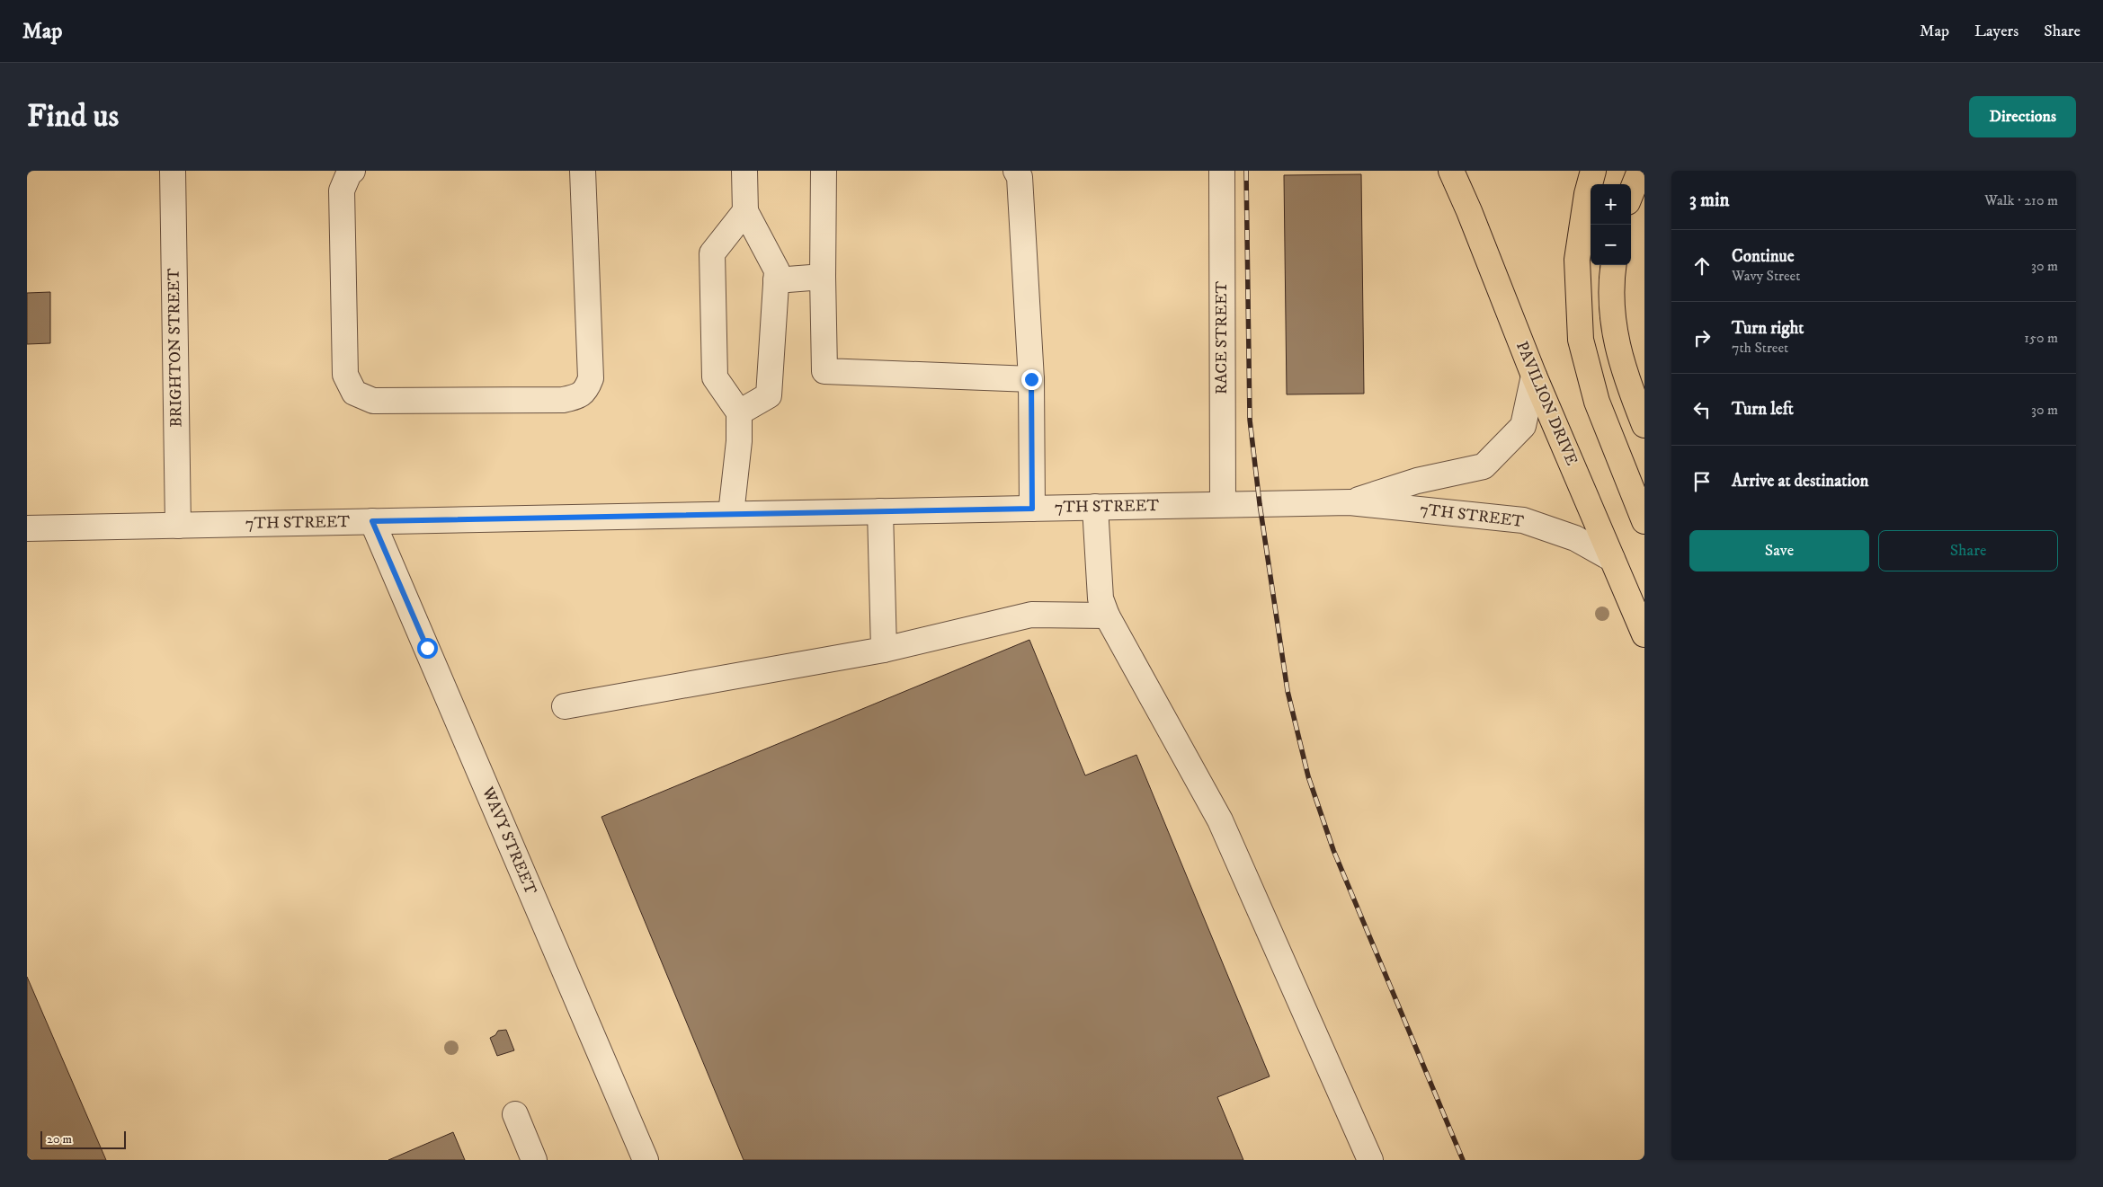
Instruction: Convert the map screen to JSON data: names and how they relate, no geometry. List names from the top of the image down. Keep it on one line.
{"streets":{"main road":["PAVILION DRIVE"],"street":["RACE STREET","BRIGHTON STREET","7TH STREET","WAVY STREET"]},"crossings":[["RACE STREET","7TH STREET"],["BRIGHTON STREET","7TH STREET"],["PAVILION DRIVE","7TH STREET"],["7TH STREET","WAVY STREET"]],"scale_bar":"20 m","page":{"header":"Map","nav":["Map","Layers","Share"],"buttons":["Directions",["Save","Share"]],"title":"Find us","heading":["3 min","Walk · 210 m"],"map_buttons":["+","−"],"list":[["Continue","Wavy Street","30 m"],["Turn right","7th Street","150 m"],["Turn left","30 m"],"Arrive at destination"],"scale":"20 m"}}
